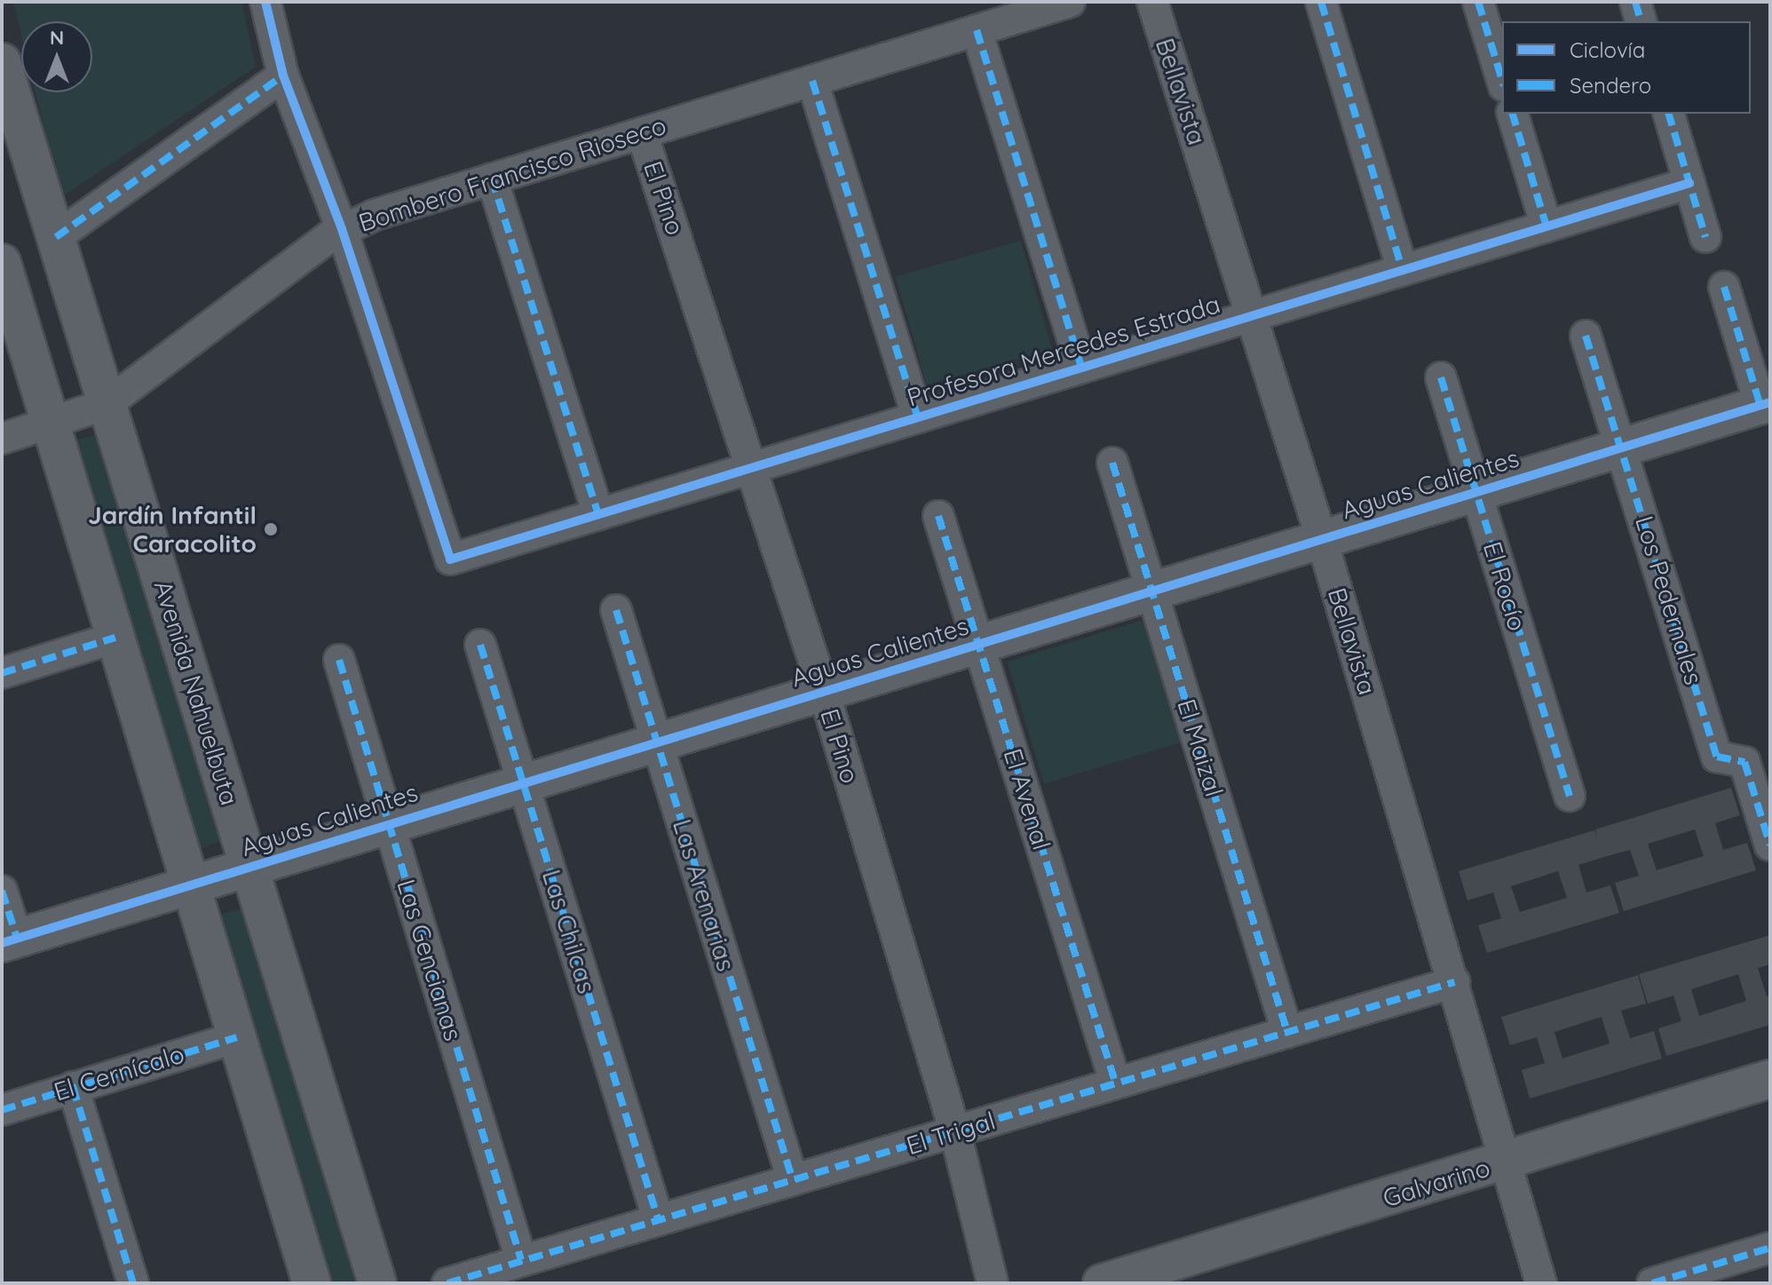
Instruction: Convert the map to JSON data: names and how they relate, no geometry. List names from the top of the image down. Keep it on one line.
{"streets":{"street":["Bellavista","Bombero Francisco Rioseco","El Pino","Profesora Mercedes Estrada","Aguas Calientes","El Rocío","Los Pedernales","Avenida Nahuelbuta","El Maizal","El Avenal","Las Arenarias","Las Chilcas","Las Gencianas","El Cernícalo","El Trigal","Galvarino"]},"crossings":[["Bellavista","Profesora Mercedes Estrada"],["Bellavista","Aguas Calientes"],["Bellavista","El Trigal"],["Bellavista","Galvarino"],["Bombero Francisco Rioseco","El Pino"],["Bombero Francisco Rioseco","Profesora Mercedes Estrada"],["Bombero Francisco Rioseco","Avenida Nahuelbuta"],["El Pino","Profesora Mercedes Estrada"],["El Pino","Aguas Calientes"],["El Pino","El Trigal"],["Aguas Calientes","El Rocío"],["Aguas Calientes","Los Pedernales"],["Aguas Calientes","Avenida Nahuelbuta"],["Aguas Calientes","El Maizal"],["Aguas Calientes","El Avenal"],["Aguas Calientes","Las Arenarias"],["Aguas Calientes","Las Chilcas"],["Aguas Calientes","Las Gencianas"],["El Maizal","El Trigal"],["El Avenal","El Trigal"],["Las Arenarias","El Trigal"],["Las Chilcas","El Trigal"],["Las Gencianas","El Trigal"]],"places":["Jardín Infantil Caracolito"],"legend":["Ciclovía","Sendero"],"north":"top"}
